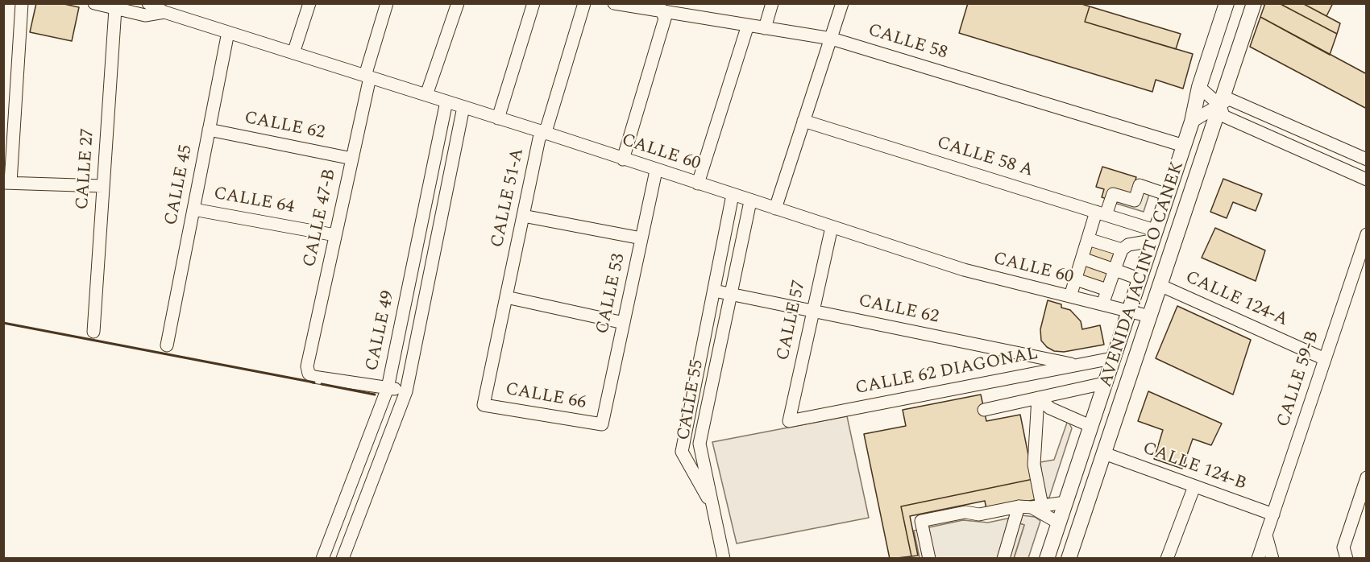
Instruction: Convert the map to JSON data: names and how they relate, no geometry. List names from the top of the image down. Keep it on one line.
{"streets":{"main road":["AVENIDA JACINTO CANEK"],"street":["CALLE 58","CALLE 62","CALLE 60","CALLE 58 A","CALLE 27","CALLE 45","CALLE 51-A","CALLE 64","CALLE 47-B","CALLE 53","CALLE 124-A","CALLE 57","CALLE 49","CALLE 62 DIAGONAL","CALLE 59-B","CALLE 66","CALLE 55","CALLE 124-B"]},"crossings":[["CALLE 58","AVENIDA JACINTO CANEK"],["CALLE 62","CALLE 45"],["CALLE 62","CALLE 47-B"],["CALLE 62","CALLE 57"],["CALLE 62","CALLE 62 DIAGONAL"],["CALLE 62","CALLE 55"],["CALLE 60","CALLE 27"],["CALLE 60","CALLE 45"],["CALLE 60","CALLE 51-A"],["CALLE 60","CALLE 47-B"],["CALLE 60","AVENIDA JACINTO CANEK"],["CALLE 60","CALLE 53"],["CALLE 60","CALLE 57"],["CALLE 60","CALLE 49"],["CALLE 60","CALLE 55"],["CALLE 58 A","AVENIDA JACINTO CANEK"],["CALLE 45","CALLE 64"],["CALLE 51-A","CALLE 66"],["CALLE 64","CALLE 47-B"],["CALLE 47-B","CALLE 49"],["AVENIDA JACINTO CANEK","CALLE 124-A"],["AVENIDA JACINTO CANEK","CALLE 62 DIAGONAL"],["AVENIDA JACINTO CANEK","CALLE 124-B"],["CALLE 53","CALLE 66"],["CALLE 124-A","CALLE 59-B"],["CALLE 57","CALLE 62 DIAGONAL"],["CALLE 59-B","CALLE 124-B"]]}
